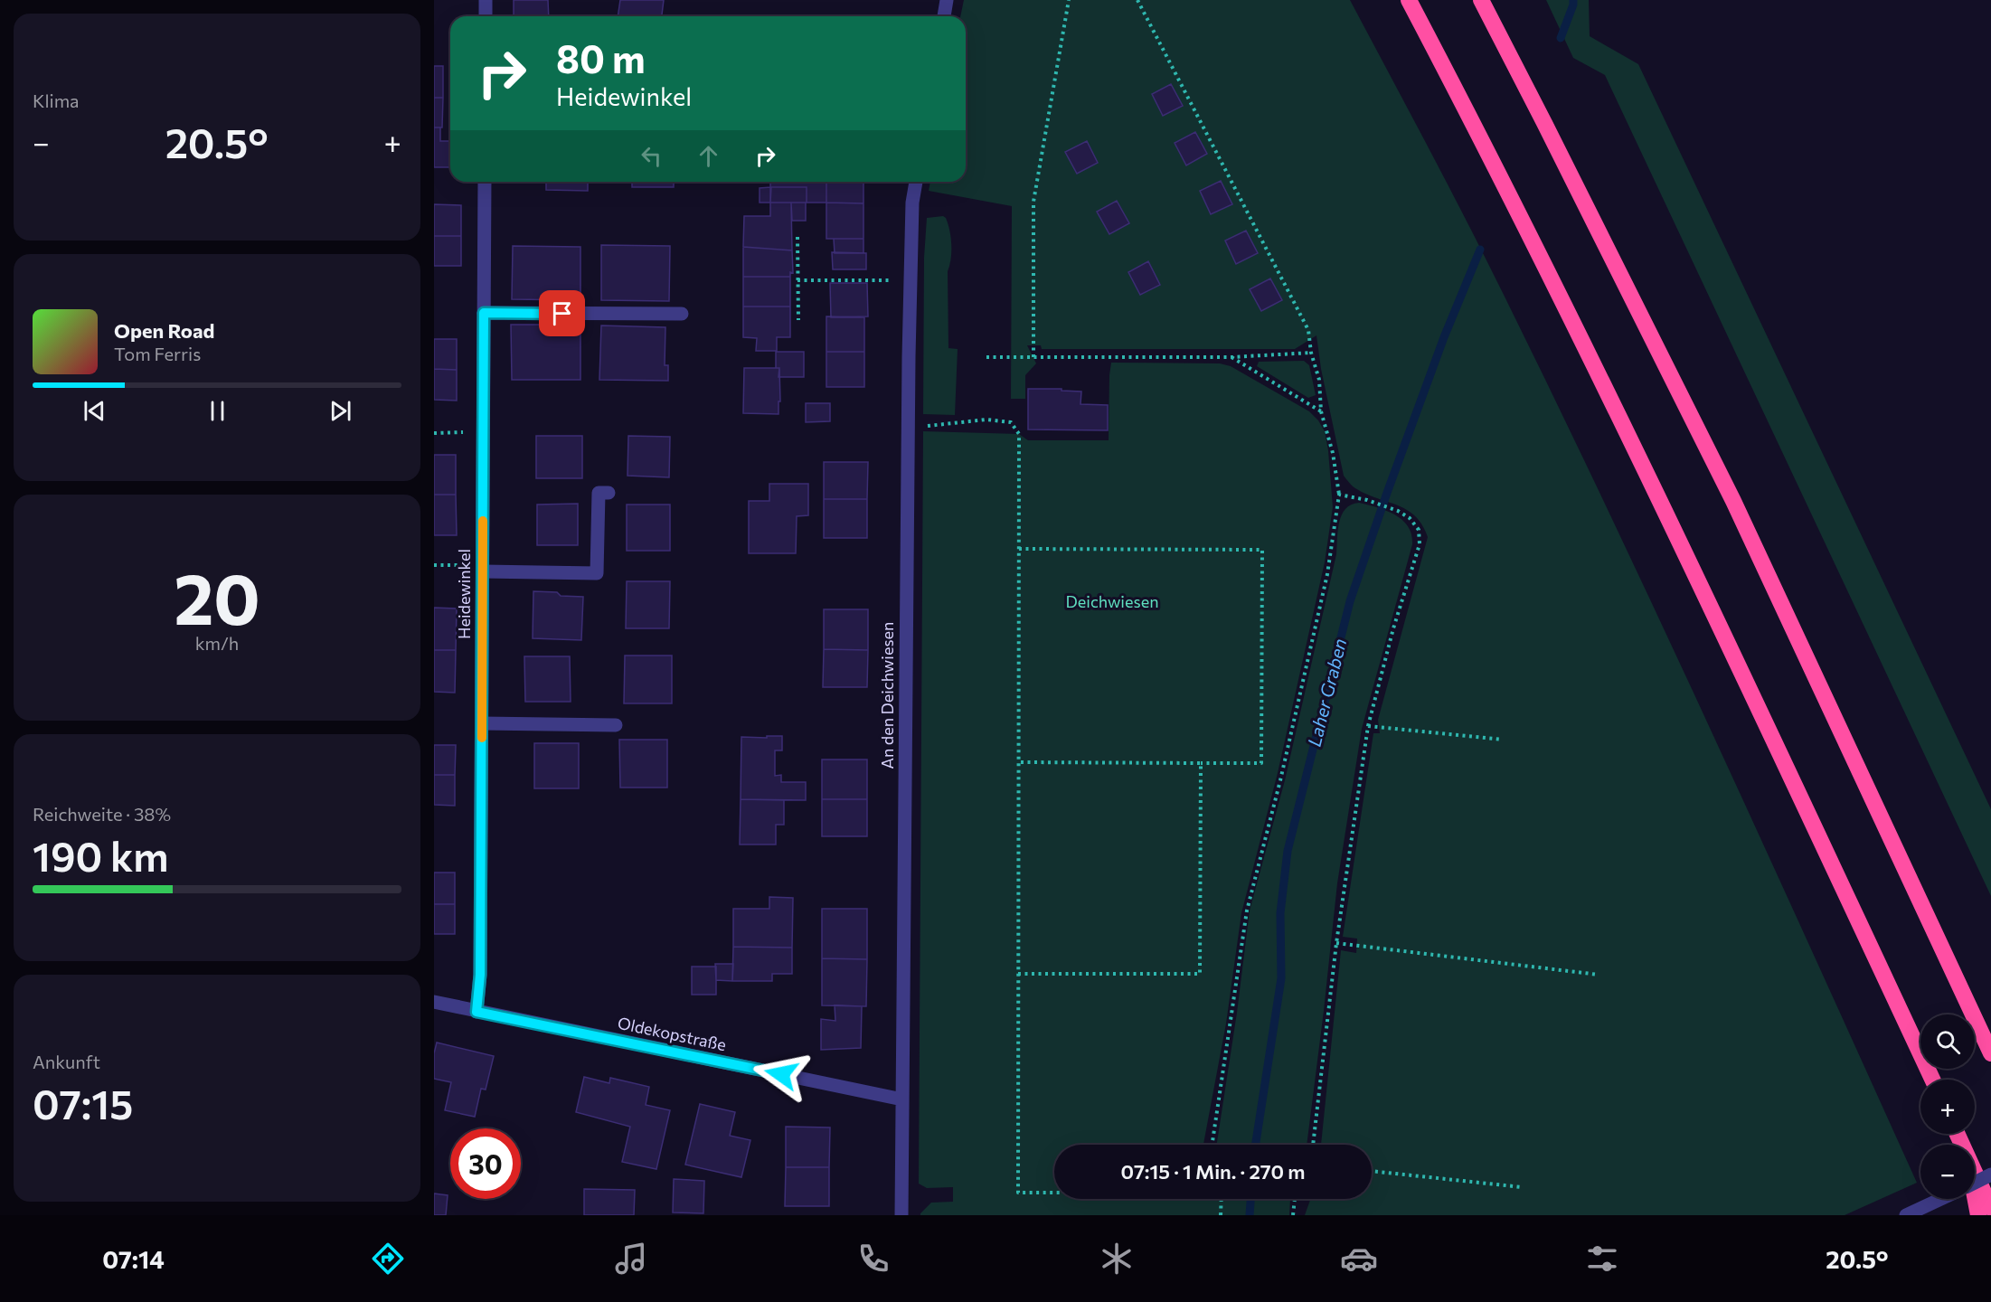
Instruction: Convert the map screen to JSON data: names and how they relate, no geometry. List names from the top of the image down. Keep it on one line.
{"streets":{"street":["Heidewinkel","An den Deichwiesen","Oldekopstraße"]},"crossings":[["Heidewinkel","Oldekopstraße"],["An den Deichwiesen","Oldekopstraße"]],"water":["Laher Graben"],"parks":["Deichwiesen"],"page":{"tile":["Klima",["20","km/h"],["Reichweite · 38%","190 km"],["Ankunft","07:15"]],"turn":["80 m","Heidewinkel"],"heat":["−","20.5°","+"],"song":["Open Road","Tom Ferris"],"map_buttons":["+","−"],"limit":"30","trip":"07:15 · 1 Min. · 270 m","tabs":["07:14","20.5°"]}}
